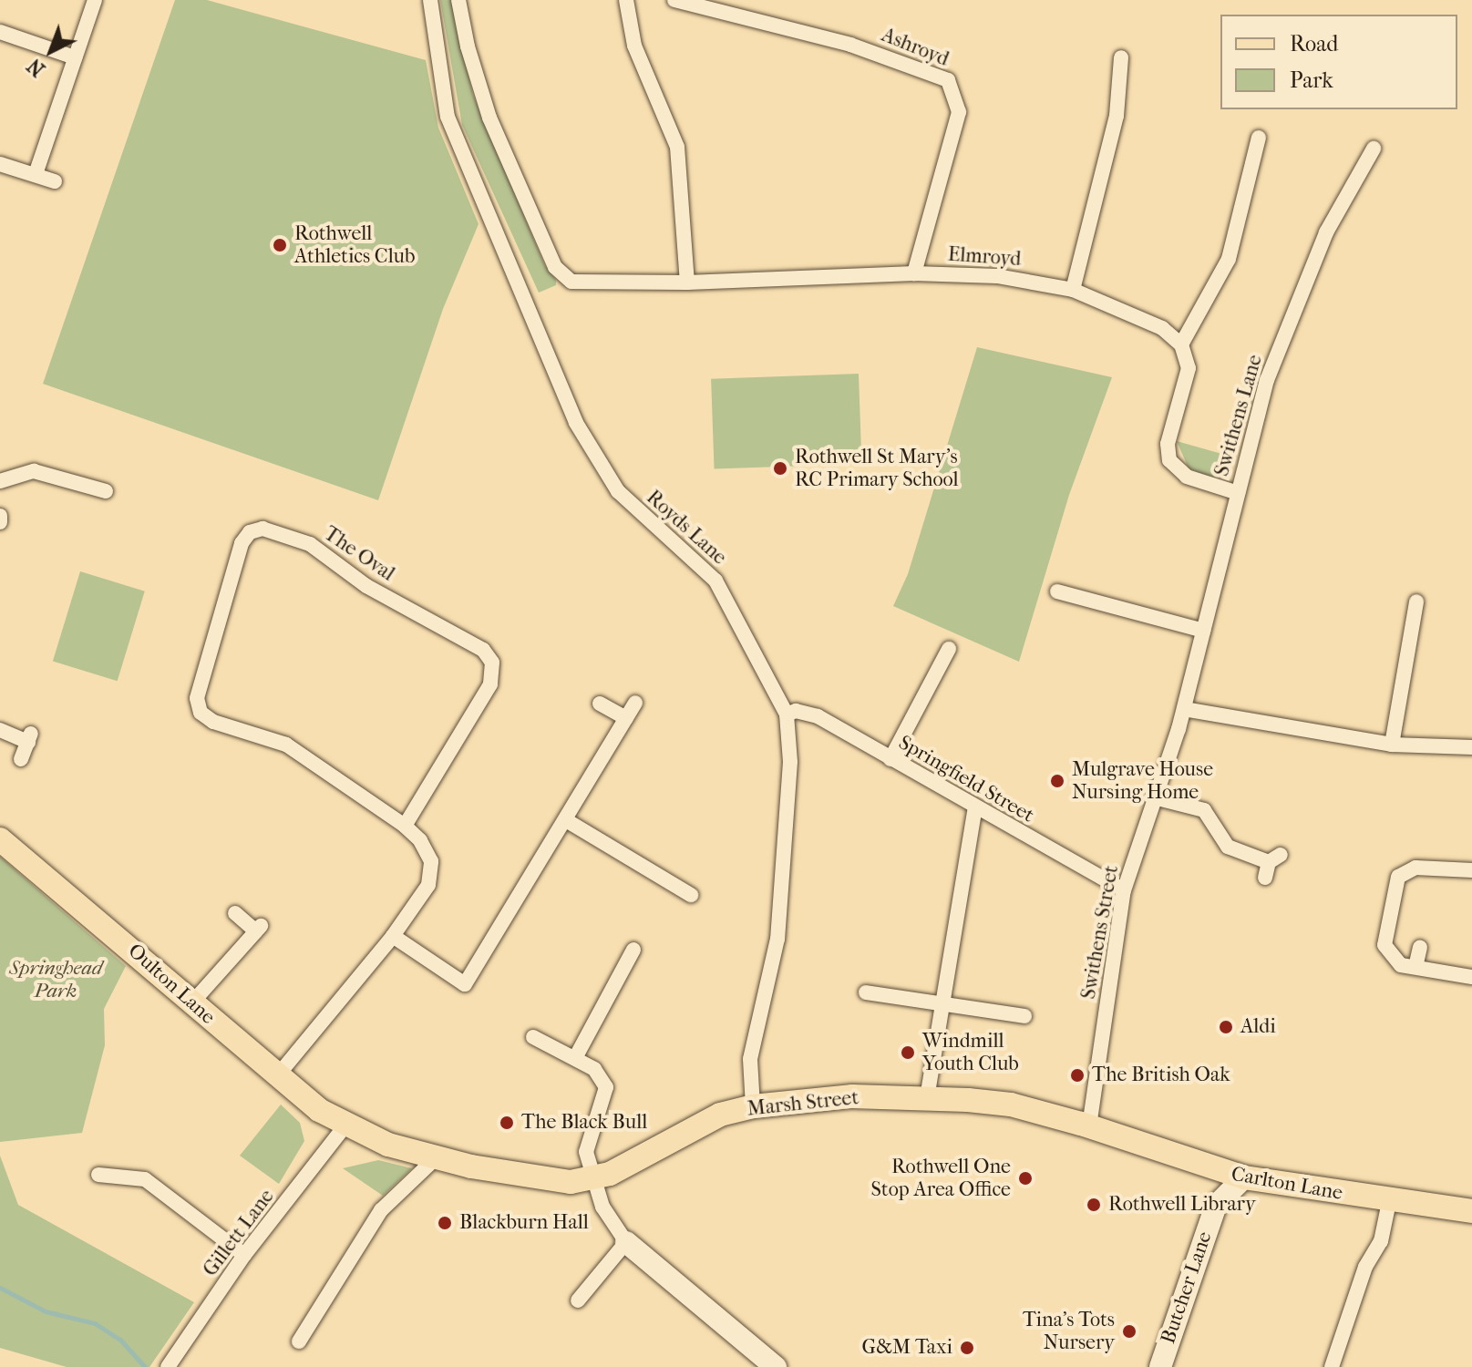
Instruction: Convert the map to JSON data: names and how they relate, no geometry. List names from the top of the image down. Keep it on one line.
{"streets":{"main road":["Oulton Lane","Marsh Street","Carlton Lane"],"street":["Ashroyd","Elmroyd","Swithens Lane","Royds Lane","The Oval","Springfield Street","Swithens Street","Gillett Lane","Butcher Lane"]},"crossings":[["Ashroyd","Elmroyd"],["Swithens Lane","Swithens Street"],["Royds Lane","Springfield Street"],["Royds Lane","Marsh Street"],["The Oval","Oulton Lane"],["Springfield Street","Swithens Street"],["Swithens Street","Marsh Street"],["Oulton Lane","Marsh Street"],["Oulton Lane","Gillett Lane"],["Marsh Street","Carlton Lane"],["Marsh Street","Gillett Lane"],["Carlton Lane","Butcher Lane"]],"parks":["Springhead Park"],"places":["Rothwell Athletics Club","Rothwell St Mary's RC Primary School","Mulgrave House Nursing Home","Aldi","Windmill Youth Club","The British Oak","The Black Bull","Rothwell One Stop Area Office","Rothwell Library","Blackburn Hall","Tina's Tots Nursery","G&M Taxi"],"legend":["Road","Park"],"north":"bottom left"}
